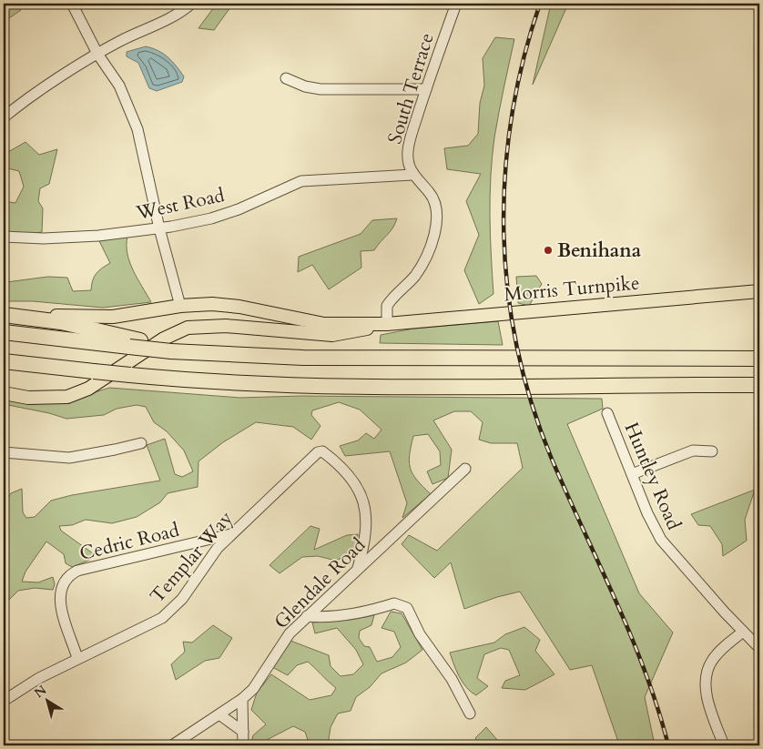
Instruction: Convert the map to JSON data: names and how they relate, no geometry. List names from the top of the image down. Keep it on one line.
{"streets":{"main road":["Morris Turnpike"],"street":["South Terrace","West Road","Huntley Road","Cedric Road","Templar Way","Glendale Road"]},"crossings":[["South Terrace","West Road"],["Cedric Road","Templar Way"],["Templar Way","Glendale Road"]],"places":["Benihana"],"north":"top left"}
